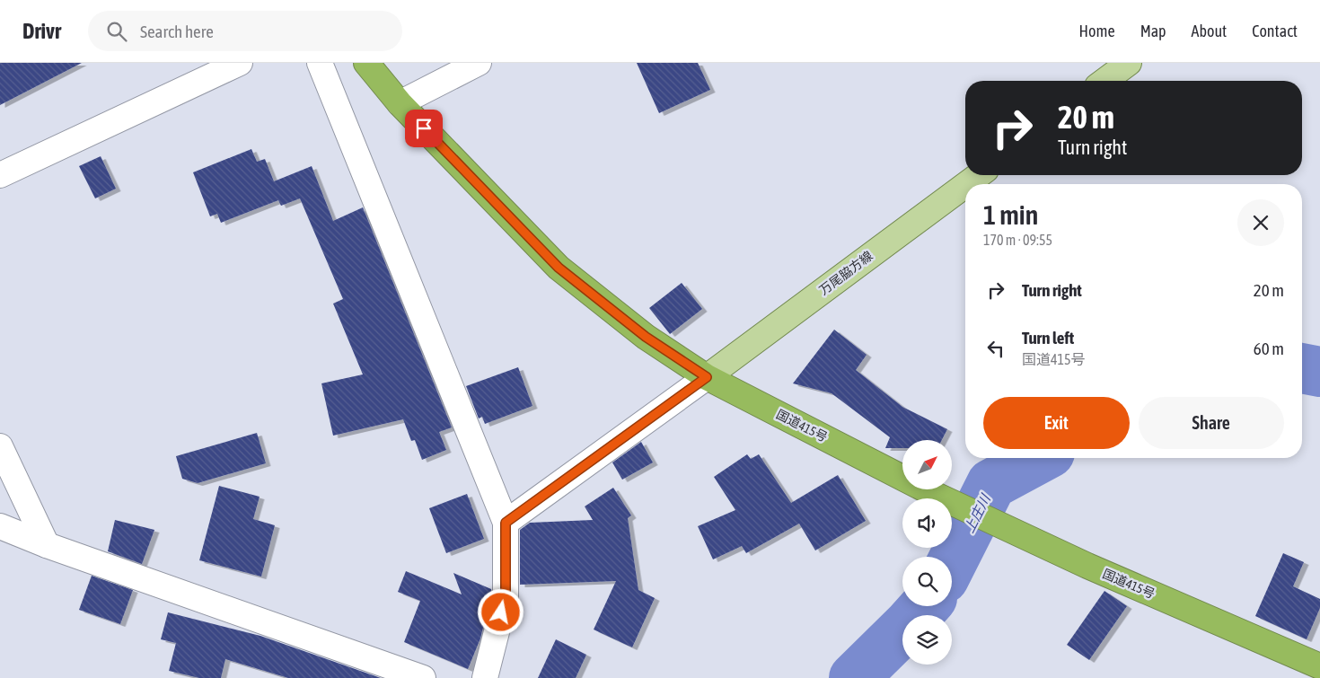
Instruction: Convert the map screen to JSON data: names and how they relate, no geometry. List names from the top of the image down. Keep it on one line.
{"streets":{"highway":["国道415号"],"main road":["万尾脇方線"]},"crossings":[["万尾脇方線","国道415号"]],"water":["上庄川"],"north":"top right","page":{"header":"Drivr","search":"Search here","nav":["Home","Map","About","Contact"],"turn":["20 m","Turn right"],"heading":["1 min","170 m · 09:55"],"list":[{"name":"Turn right","value":"20 m"},{"name":"Turn left","note":"国道415号","value":"60 m"}],"buttons":["Exit","Share"]}}
